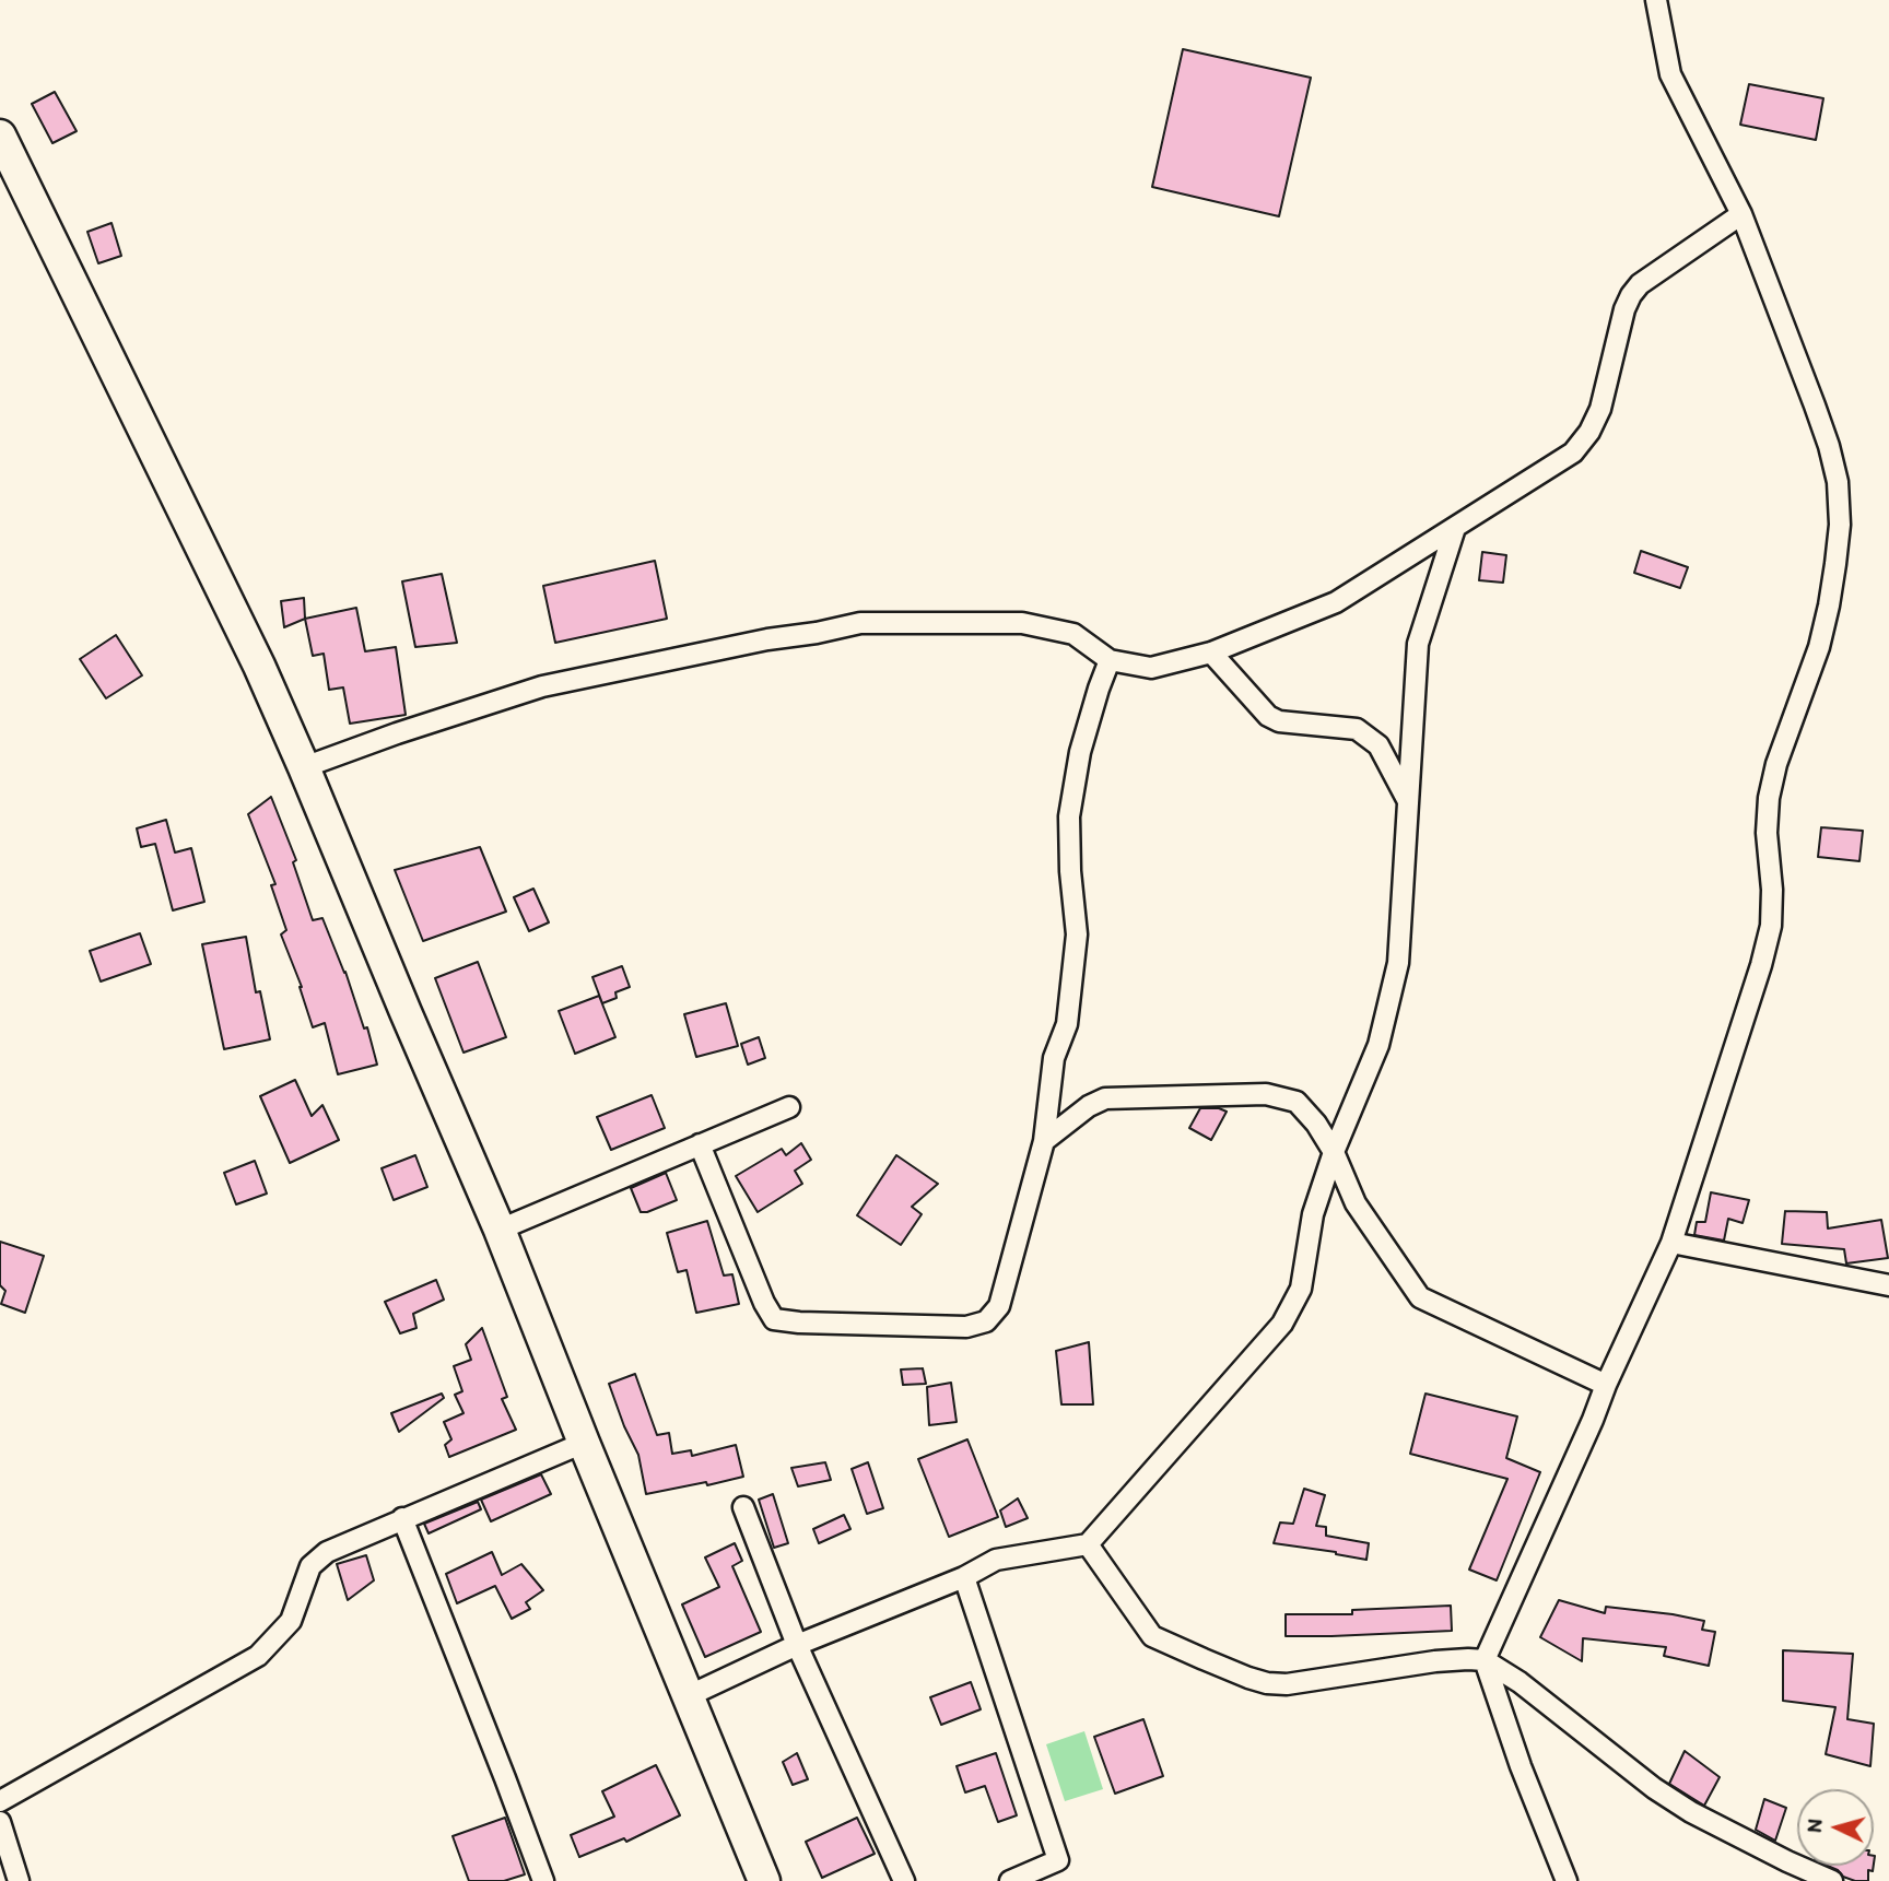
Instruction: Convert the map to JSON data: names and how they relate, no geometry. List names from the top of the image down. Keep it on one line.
{"north":"left"}
